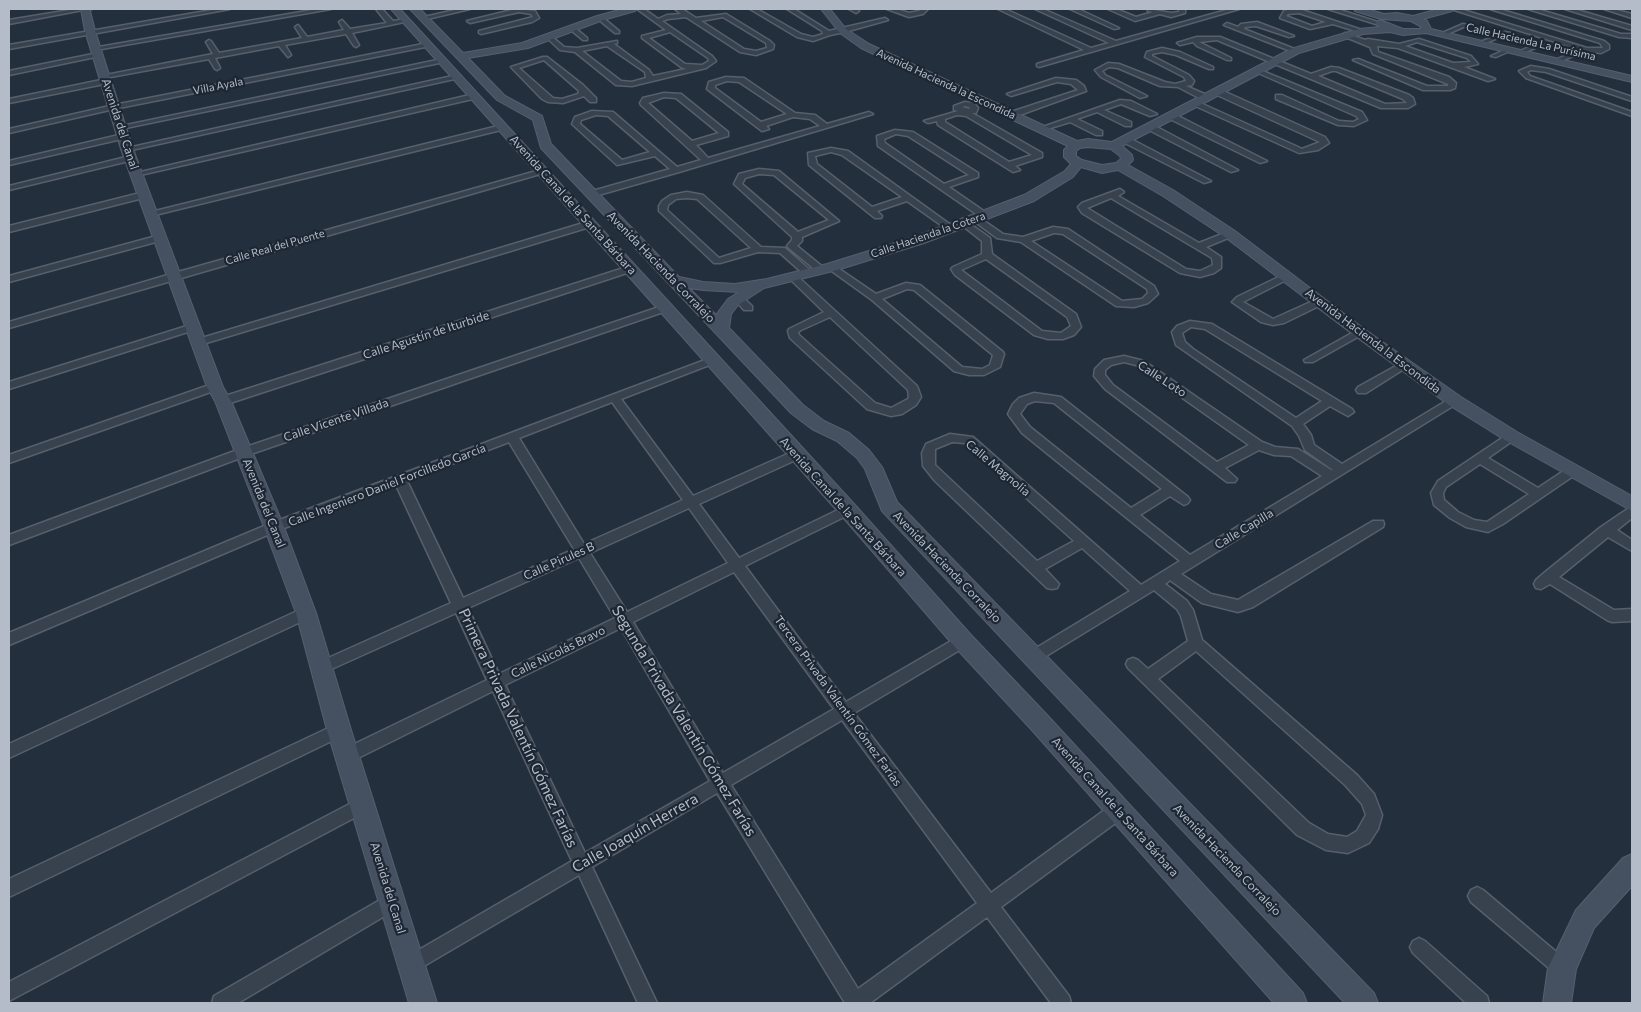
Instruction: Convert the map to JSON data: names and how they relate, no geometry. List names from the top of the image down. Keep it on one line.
{"streets":{"street":["Calle Hacienda La Purísima","Avenida Hacienda la Escondida","Villa Ayala","Avenida del Canal","Avenida Canal de la Santa Bárbara","Calle Hacienda la Cotera","Calle Real del Puente","Avenida Hacienda Corralejo","Calle Agustín de Iturbide","Calle Loto","Calle Vicente Villada","Calle Magnolia","Calle Ingeniero Daniel Forcilledo García","Calle Capilla","Calle Pirules B","Calle Nicolás Bravo","Tercera Privada Valentín Gómez Farías","Segunda Privada Valentín Gómez Farías","Primera Privada Valentín Gómez Farías","Calle Joaquín Herrera"]},"crossings":[["Avenida Hacienda la Escondida","Calle Capilla"],["Villa Ayala","Avenida del Canal"],["Avenida del Canal","Calle Real del Puente"],["Avenida del Canal","Calle Agustín de Iturbide"],["Avenida del Canal","Calle Vicente Villada"],["Avenida del Canal","Calle Ingeniero Daniel Forcilledo García"],["Avenida del Canal","Calle Pirules B"],["Avenida del Canal","Calle Nicolás Bravo"],["Avenida del Canal","Calle Joaquín Herrera"],["Avenida Canal de la Santa Bárbara","Calle Real del Puente"],["Avenida Canal de la Santa Bárbara","Avenida Hacienda Corralejo"],["Avenida Canal de la Santa Bárbara","Calle Agustín de Iturbide"],["Avenida Canal de la Santa Bárbara","Calle Vicente Villada"],["Avenida Canal de la Santa Bárbara","Calle Ingeniero Daniel Forcilledo García"],["Avenida Canal de la Santa Bárbara","Calle Pirules B"],["Avenida Canal de la Santa Bárbara","Calle Nicolás Bravo"],["Avenida Canal de la Santa Bárbara","Calle Joaquín Herrera"],["Calle Hacienda la Cotera","Avenida Hacienda Corralejo"],["Avenida Hacienda Corralejo","Calle Capilla"],["Calle Loto","Calle Capilla"],["Calle Magnolia","Calle Capilla"],["Calle Ingeniero Daniel Forcilledo García","Tercera Privada Valentín Gómez Farías"],["Calle Ingeniero Daniel Forcilledo García","Segunda Privada Valentín Gómez Farías"],["Calle Ingeniero Daniel Forcilledo García","Primera Privada Valentín Gómez Farías"],["Calle Pirules B","Tercera Privada Valentín Gómez Farías"],["Calle Pirules B","Segunda Privada Valentín Gómez Farías"],["Calle Pirules B","Primera Privada Valentín Gómez Farías"],["Calle Nicolás Bravo","Tercera Privada Valentín Gómez Farías"],["Calle Nicolás Bravo","Segunda Privada Valentín Gómez Farías"],["Calle Nicolás Bravo","Primera Privada Valentín Gómez Farías"],["Tercera Privada Valentín Gómez Farías","Calle Joaquín Herrera"],["Segunda Privada Valentín Gómez Farías","Calle Joaquín Herrera"],["Primera Privada Valentín Gómez Farías","Calle Joaquín Herrera"]]}
